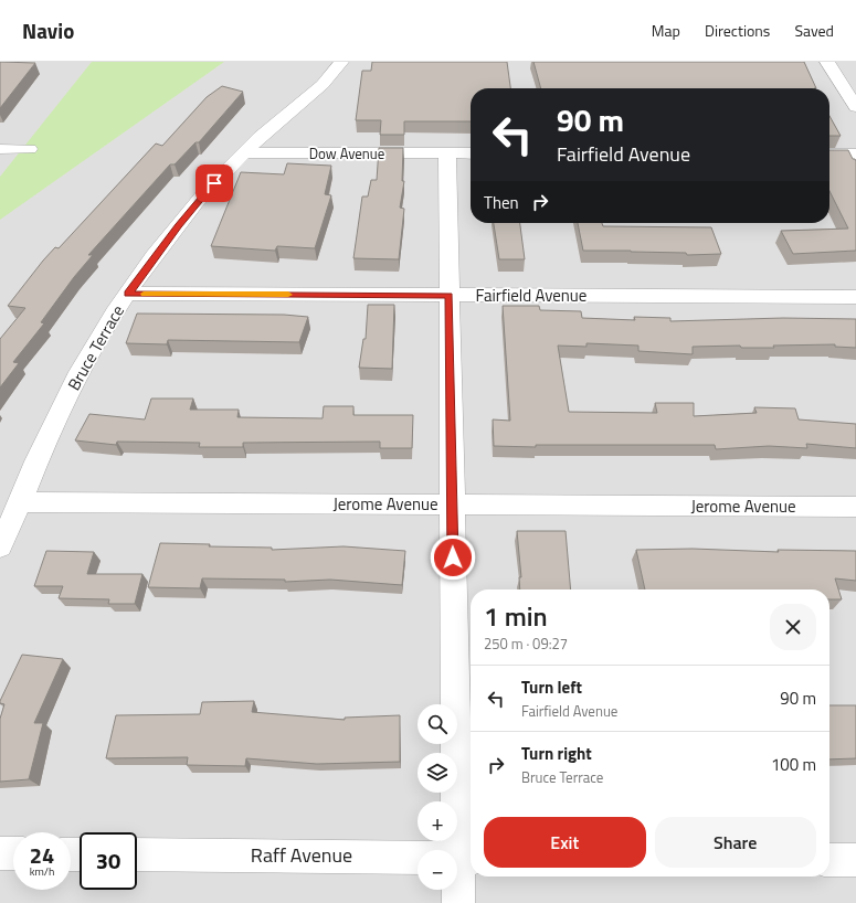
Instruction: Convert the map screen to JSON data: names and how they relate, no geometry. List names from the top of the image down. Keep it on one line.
{"streets":{"street":["Dow Avenue","Fairfield Avenue","Bruce Terrace","Jerome Avenue","Raff Avenue"]},"crossings":[["Dow Avenue","Bruce Terrace"],["Fairfield Avenue","Bruce Terrace"],["Bruce Terrace","Jerome Avenue"]],"page":{"header":"Navio","nav":["Map","Directions","Saved"],"turn":["90 m","Fairfield Avenue"],"then":"Then","heading":["1 min","250 m · 09:27"],"list":[{"name":"Turn left","note":"Fairfield Avenue","value":"90 m"},{"name":"Turn right","note":"Bruce Terrace","value":"100 m"}],"map_buttons":["+","−"],"buttons":["Exit","Share"],"speed":"24 km/h","limit":"30"}}
